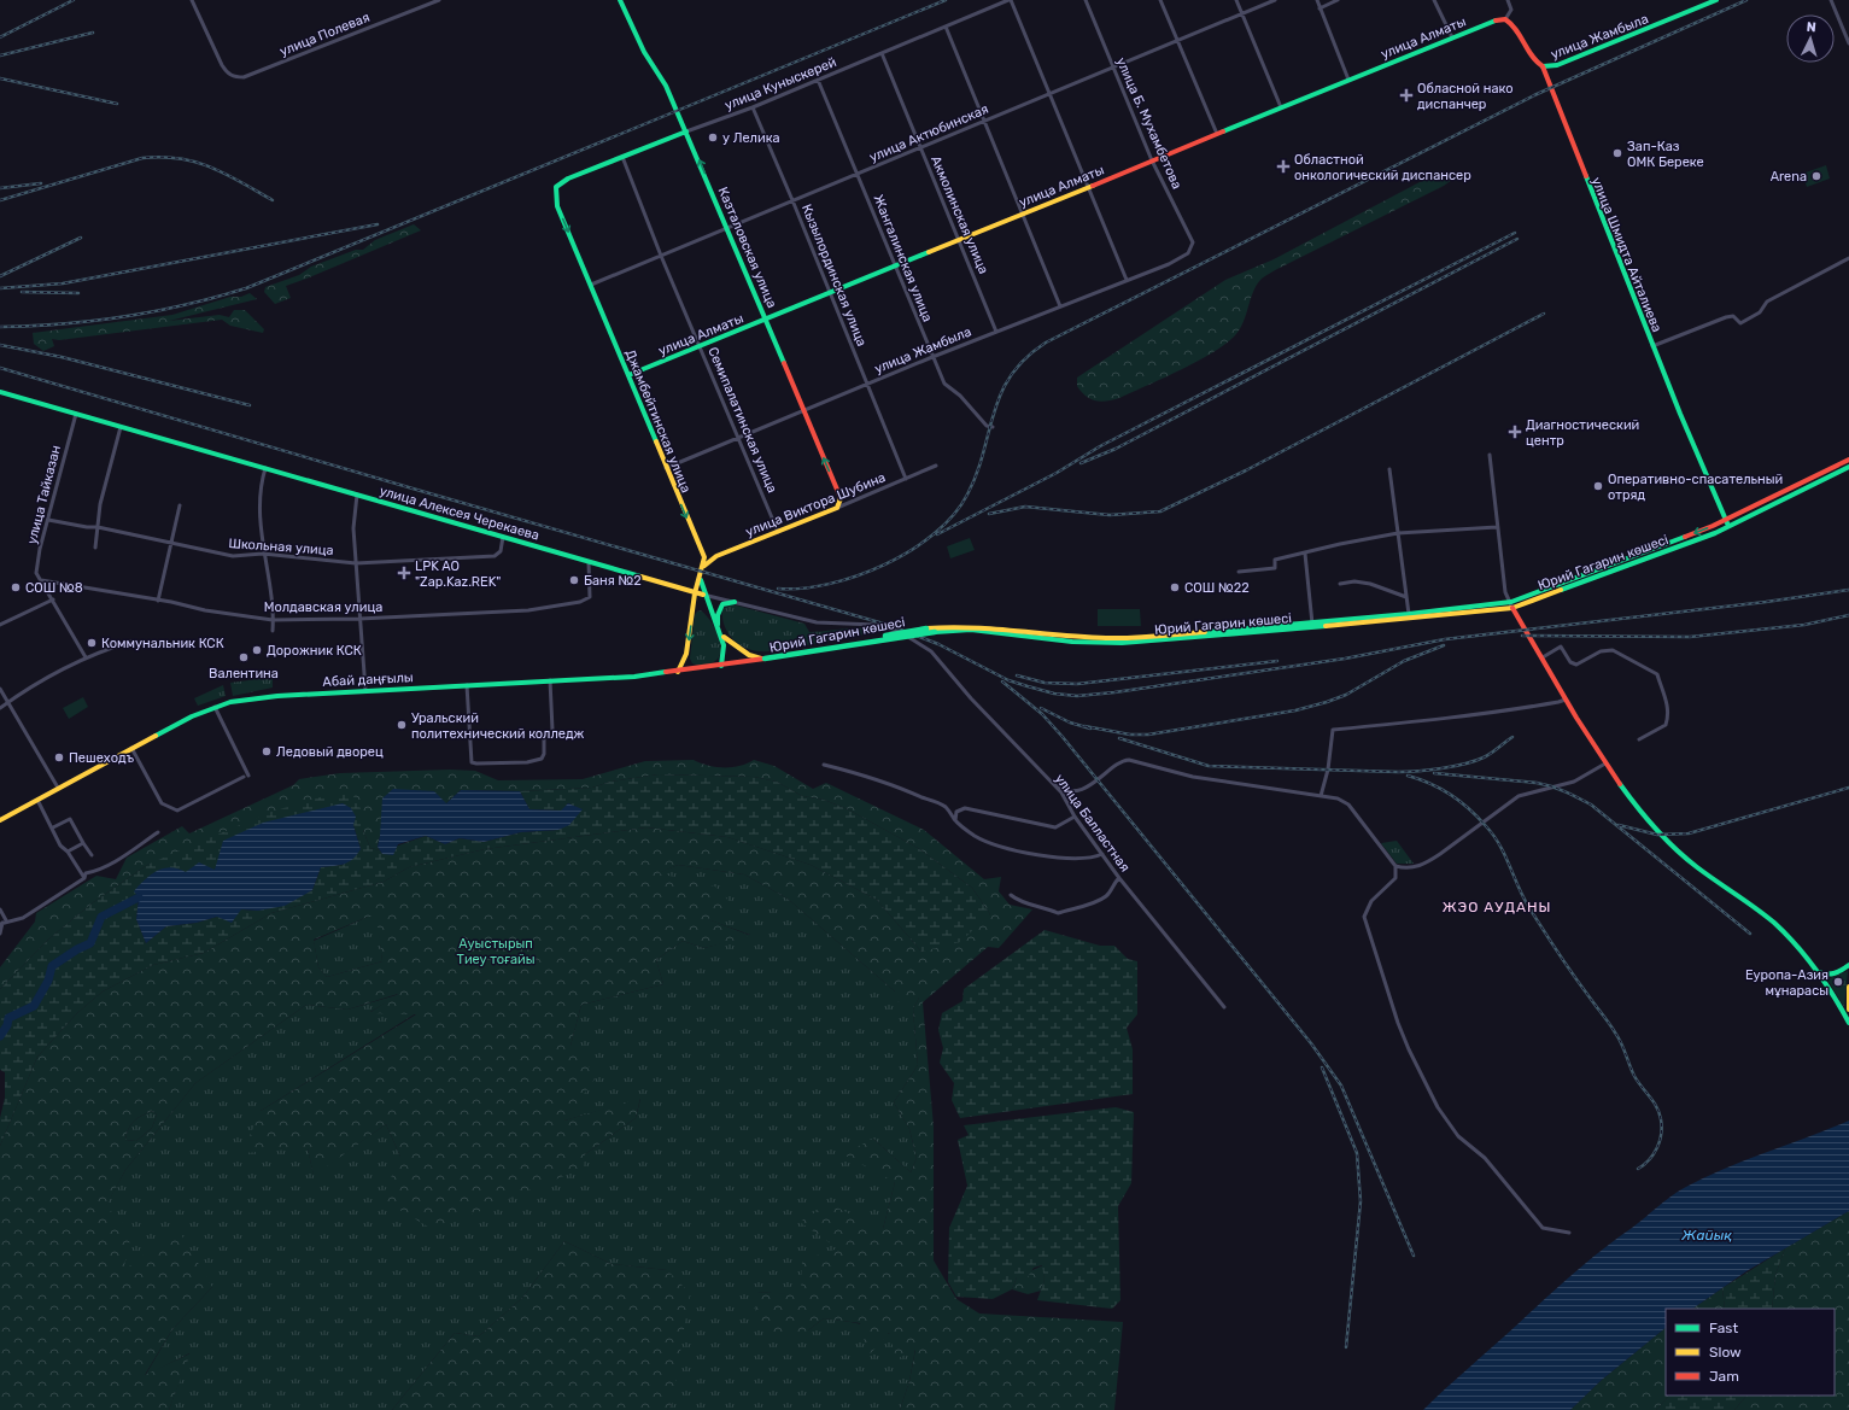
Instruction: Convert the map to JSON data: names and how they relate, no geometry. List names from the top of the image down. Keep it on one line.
{"streets":{"main road":["улица Жамбыла","улица Алматы","улица Куныскерей","Казталовская улица","улица Шмидта Айталиева","Джамбейтинская улица","улица Виктора Шубина","улица Алексея Черекаева","Юрий Гагарин көшесі","Абай даңғылы"],"street":["улица Полевая","улица Б. Мухамбетова","улица Актюбинская","Акмолинская улица","Жангалинская улица","Кызылординская улица","Семипалатинская улица","улица Тайказан","Школьная улица","Молдавская улица","улица Балластная"]},"crossings":[["улица Жамбыла","улица Б. Мухамбетова"],["улица Жамбыла","Акмолинская улица"],["улица Жамбыла","Казталовская улица"],["улица Жамбыла","улица Шмидта Айталиева"],["улица Жамбыла","Жангалинская улица"],["улица Жамбыла","Кызылординская улица"],["улица Жамбыла","Семипалатинская улица"],["улица Жамбыла","Джамбейтинская улица"],["улица Алматы","улица Б. Мухамбетова"],["улица Алматы","Акмолинская улица"],["улица Алматы","Казталовская улица"],["улица Алматы","улица Шмидта Айталиева"],["улица Алматы","Жангалинская улица"],["улица Алматы","Кызылординская улица"],["улица Алматы","Семипалатинская улица"],["улица Алматы","Джамбейтинская улица"],["улица Куныскерей","Акмолинская улица"],["улица Куныскерей","Казталовская улица"],["улица Куныскерей","Жангалинская улица"],["улица Куныскерей","Кызылординская улица"],["улица Куныскерей","Семипалатинская улица"],["улица Куныскерей","Джамбейтинская улица"],["улица Б. Мухамбетова","улица Актюбинская"],["улица Актюбинская","Акмолинская улица"],["улица Актюбинская","Казталовская улица"],["улица Актюбинская","Жангалинская улица"],["улица Актюбинская","Кызылординская улица"],["улица Актюбинская","Семипалатинская улица"],["улица Актюбинская","Джамбейтинская улица"],["Казталовская улица","улица Виктора Шубина"],["улица Шмидта Айталиева","Юрий Гагарин көшесі"],["Кызылординская улица","улица Виктора Шубина"],["Семипалатинская улица","улица Виктора Шубина"],["Джамбейтинская улица","улица Виктора Шубина"],["Джамбейтинская улица","улица Алексея Черекаева"],["Джамбейтинская улица","Абай даңғылы"],["улица Тайказан","улица Алексея Черекаева"],["улица Тайказан","Школьная улица"],["улица Тайказан","Молдавская улица"],["улица Алексея Черекаева","Школьная улица"],["улица Алексея Черекаева","Молдавская улица"],["улица Алексея Черекаева","улица Балластная"],["Юрий Гагарин көшесі","Абай даңғылы"]],"one_way":["Казталовская улица","Джамбейтинская улица"],"districts":["ЖЭО АУДАНЫ"],"water":["Жайық"],"parks":["Ауыстырып Тиеу тоғайы"],"places":{"health":["Обласной нако диспанчер","Областной онкологический диспансер","Диагностический центр","LPK AO \"Zap.Kaz.REK\""],"other":["у Лелика","Зап-Каз ОМК Береке","Arena","Оперативно-спасательный отряд","Баня №2","СОШ №8","СОШ №22","Коммунальник КСК","Дорожник КСК","Валентина","Уральский политехнический колледж","Ледовый дворец","Пешеходъ","Еуропа-Азия мұнарасы"]},"legend":["Fast","Slow","Jam"],"north":"top"}
